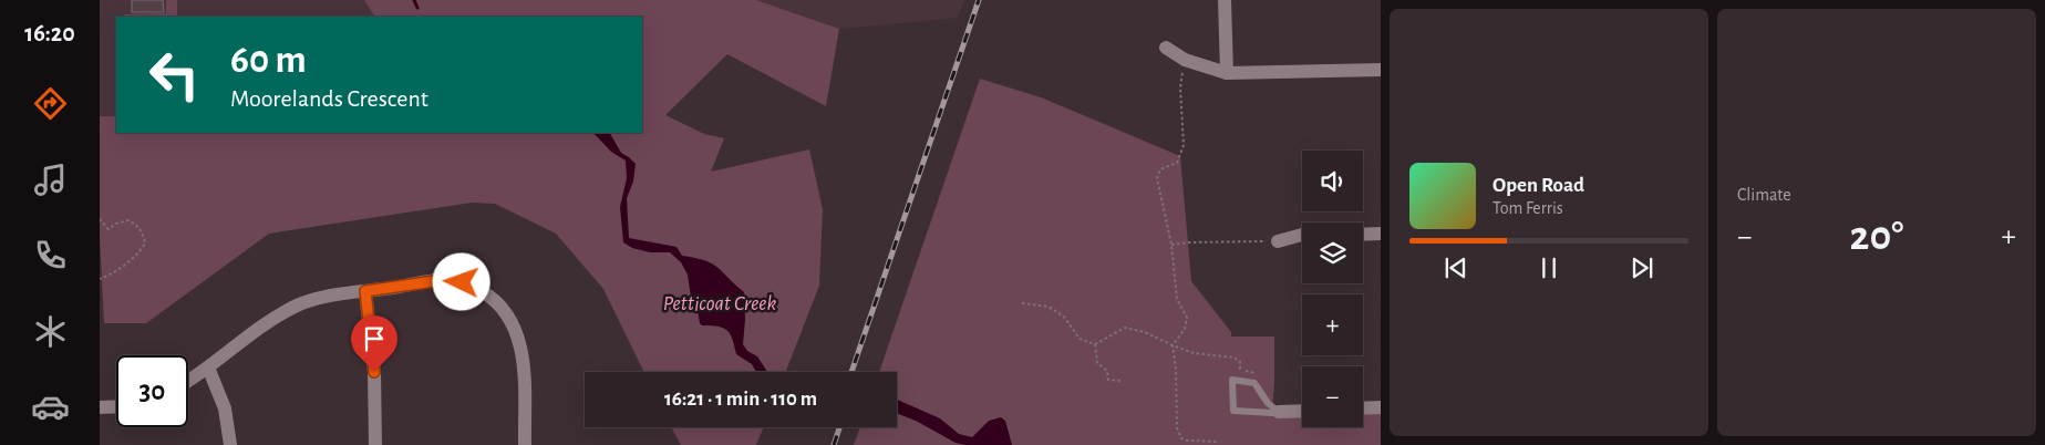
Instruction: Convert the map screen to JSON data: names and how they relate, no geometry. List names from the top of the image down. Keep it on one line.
{"water":["Petticoat Creek"],"page":{"tabs":"16:20","tile":"Climate","turn":["60 m","Moorelands Crescent"],"map_buttons":["+","−"],"song":["Open Road","Tom Ferris"],"heat":["−","20°","+"],"limit":"30","trip":"16:21 · 1 min · 110 m"}}
